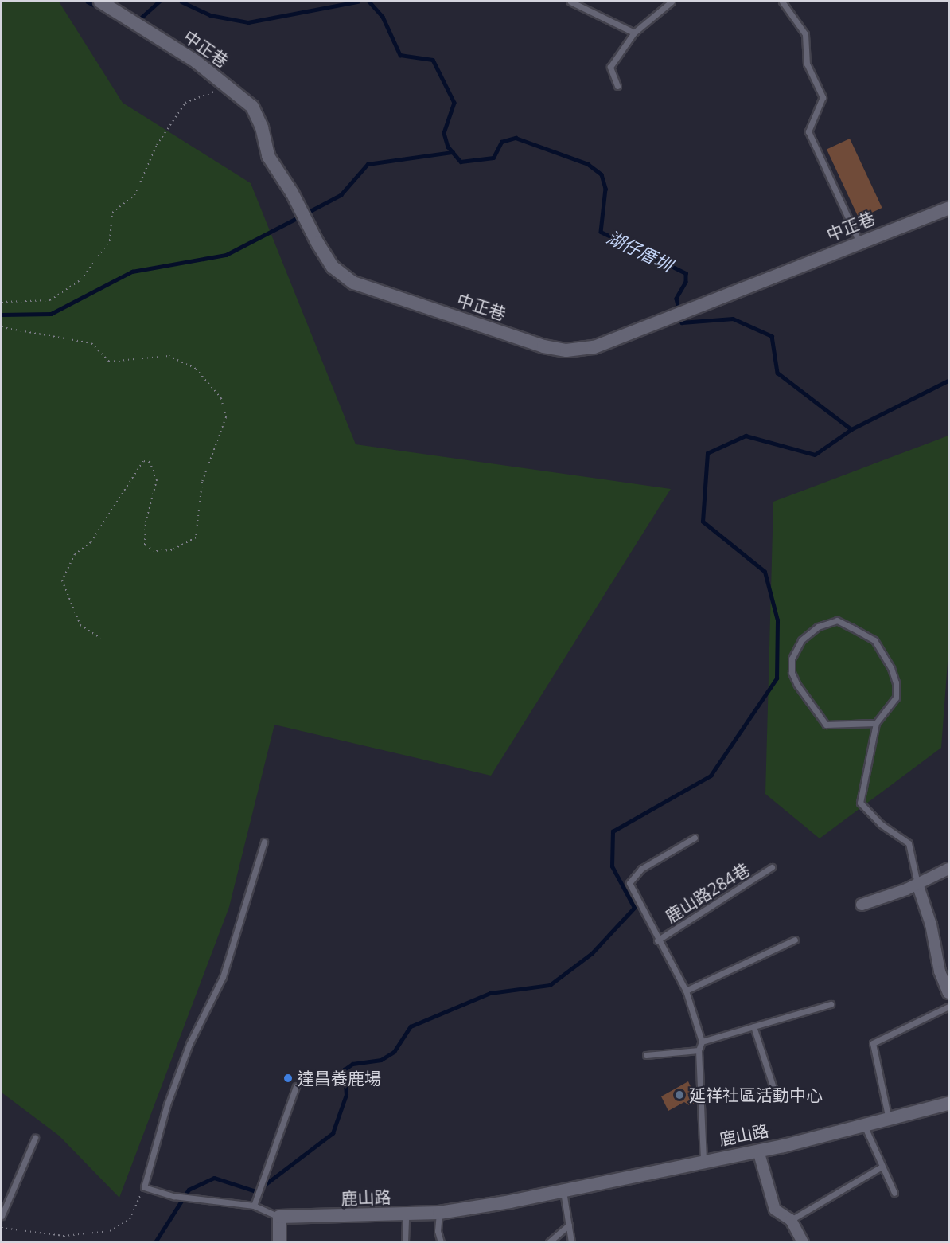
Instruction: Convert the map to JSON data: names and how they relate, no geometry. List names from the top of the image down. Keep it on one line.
{"streets":{"street":["中正巷","鹿山路"],"lane":["鹿山路284巷"]},"water":["湖仔厝圳"],"places":["達昌養鹿場","延祥社區活動中心"]}
